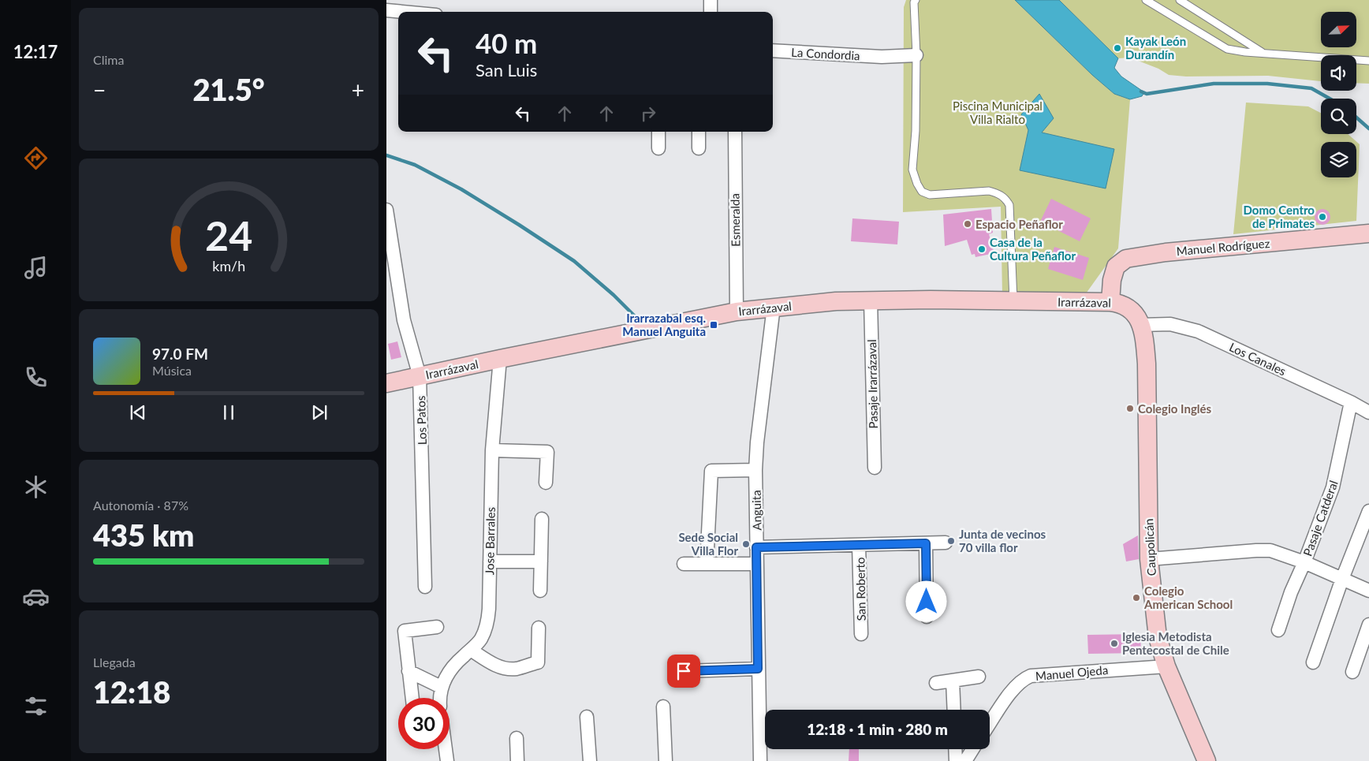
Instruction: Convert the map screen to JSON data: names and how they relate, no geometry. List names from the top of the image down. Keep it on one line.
{"streets":{"main road":["Manuel Rodríguez","Irarrázaval","Caupolicán"],"street":["La Condordia","Esmeralda","Los Canales","Pasaje Irarrázaval","Los Patos","Anguita","Pasaje Catderal","Jose Barrales","San Roberto","Manuel Ojeda"]},"crossings":[["Esmeralda","Irarrázaval"],["Manuel Rodríguez","Irarrázaval"],["Irarrázaval","Los Canales"],["Irarrázaval","Pasaje Irarrázaval"],["Irarrázaval","Los Patos"],["Irarrázaval","Anguita"],["Irarrázaval","Jose Barrales"],["Irarrázaval","Caupolicán"],["Los Canales","Pasaje Catderal"],["Los Canales","Caupolicán"],["Caupolicán","Manuel Ojeda"]],"parks":["Piscina Municipal Villa Rialto"],"places":{"other":["Kayak León Durandín","Domo Centro de Primates","Espacio Peñaflor","Casa de la Cultura Peñaflor","Colegio Inglés","Junta de vecinos 70 villa flor","Sede Social Villa Flor","Colegio American School","Iglesia Metodista Pentecostal de Chile"],"transit":["Irarrazabal esq. Manuel Anguita"]},"north":"top right","page":{"tabs":"12:17","tile":["Clima",["Autonomía · 87%","435 km"],["Llegada","12:18"]],"turn":["40 m","San Luis"],"heat":["−","21.5°","+"],"song":["97.0 FM","Música"],"limit":"30","trip":"12:18 · 1 min · 280 m","gauge":["24","km/h"]}}
